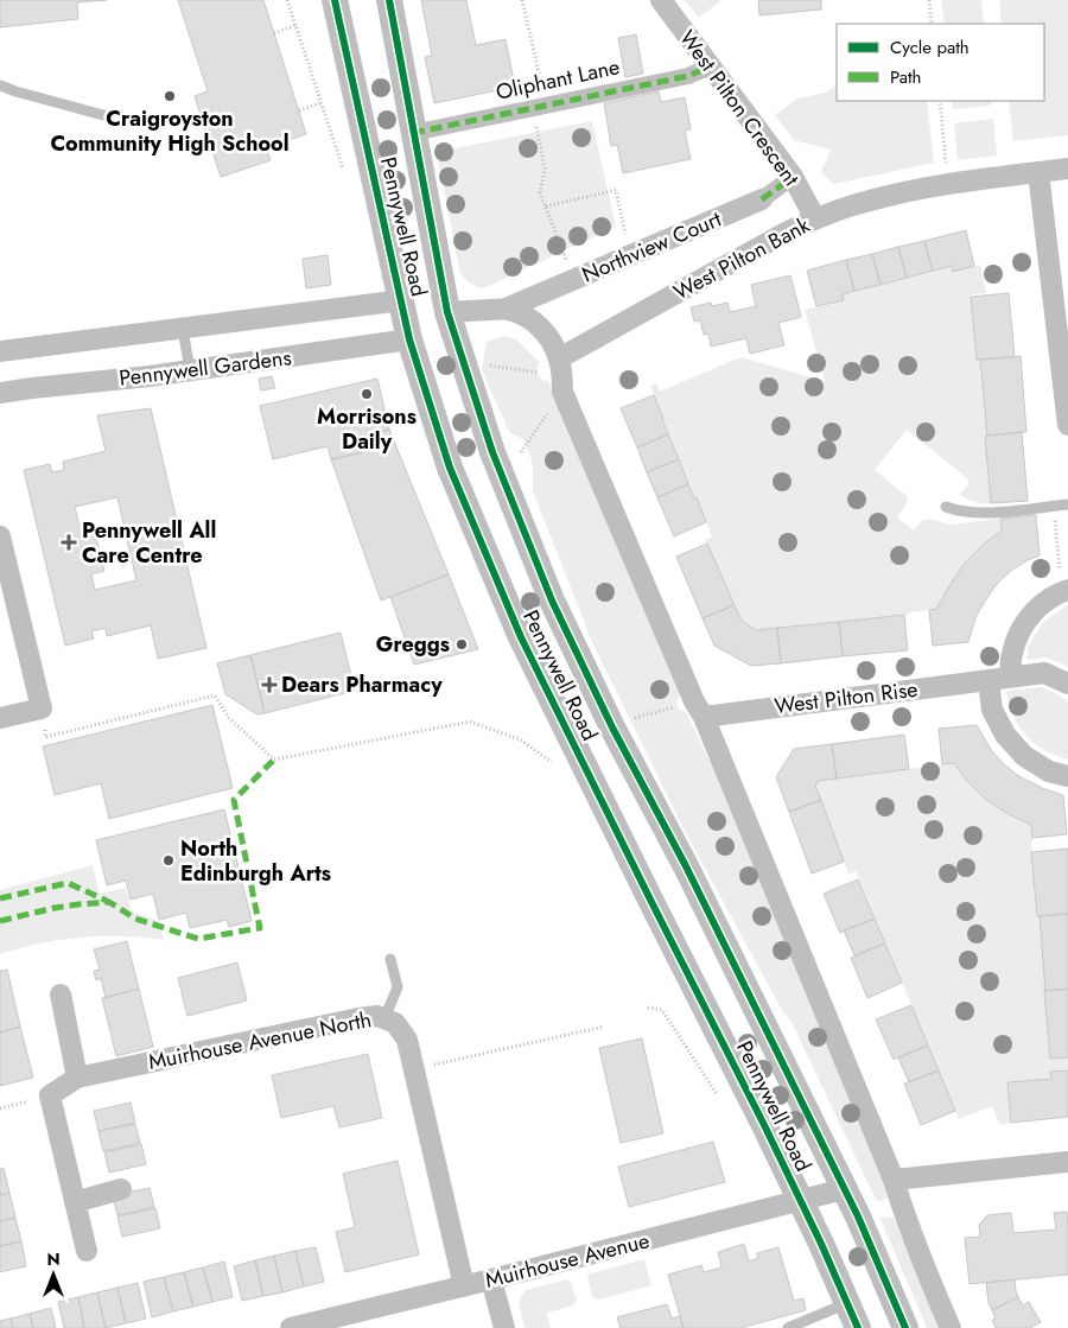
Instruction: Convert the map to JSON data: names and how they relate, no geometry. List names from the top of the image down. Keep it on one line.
{"streets":{"street":["Oliphant Lane","West Pilton Crescent","Pennywell Road","Northview Court","West Pilton Bank","Pennywell Gardens","West Pilton Rise","Muirhouse Avenue North","Muirhouse Avenue"]},"crossings":[["Oliphant Lane","West Pilton Crescent"],["Oliphant Lane","Pennywell Road"],["West Pilton Crescent","Northview Court"],["West Pilton Crescent","West Pilton Bank"],["Pennywell Road","Pennywell Gardens"],["Pennywell Road","Muirhouse Avenue"],["Muirhouse Avenue North","Muirhouse Avenue"]],"places":{"other":["Craigroyston Community High School","Morrisons Daily","Greggs","North Edinburgh Arts"],"health":["Pennywell All Care Centre","Dears Pharmacy"]},"legend":["Cycle path","Path"],"north":"top"}
